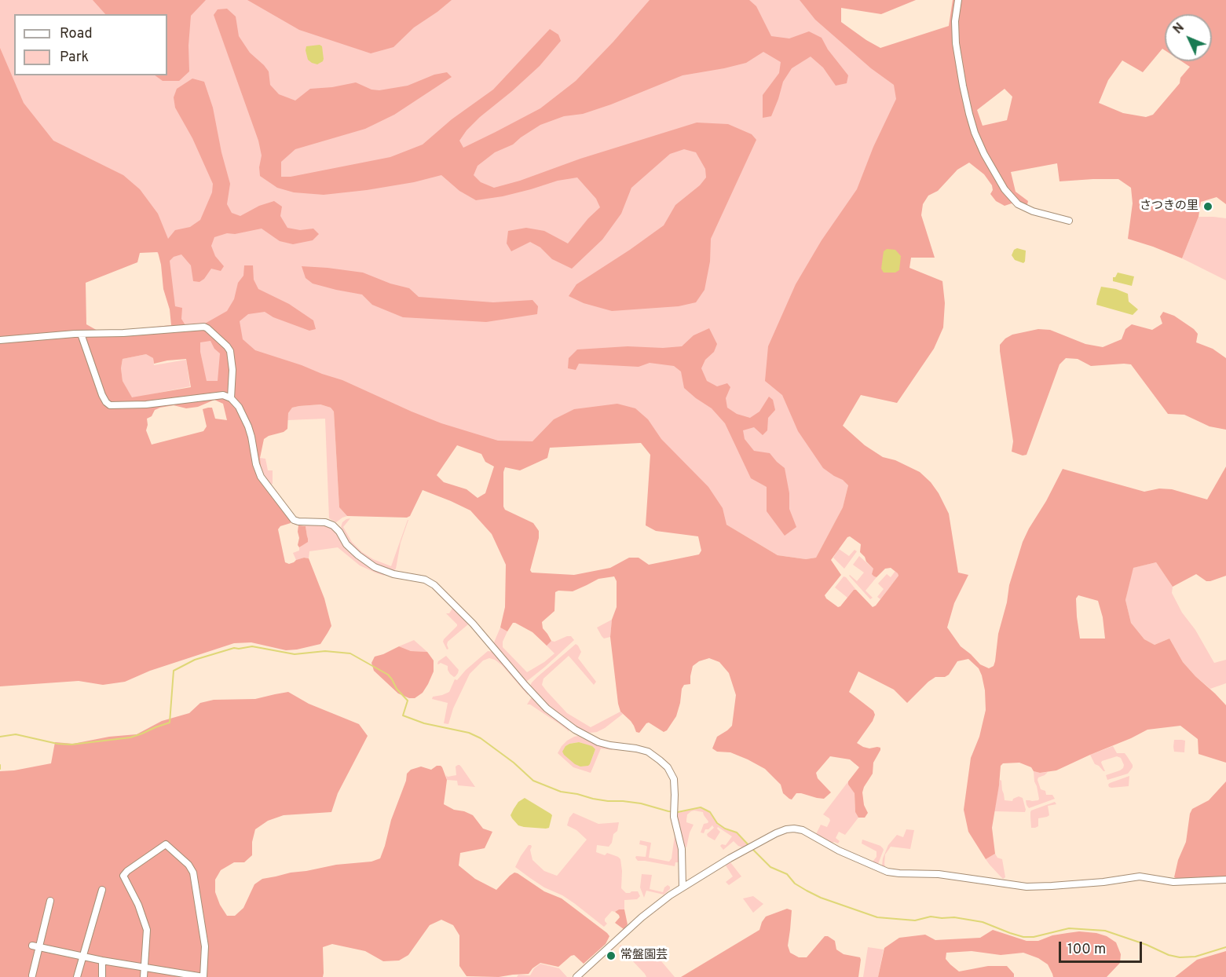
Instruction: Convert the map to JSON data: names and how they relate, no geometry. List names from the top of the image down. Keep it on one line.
{"places":["さつきの里","常盤園芸"],"legend":["Road","Park"],"scale_bar":"100 m","north":"top left"}
